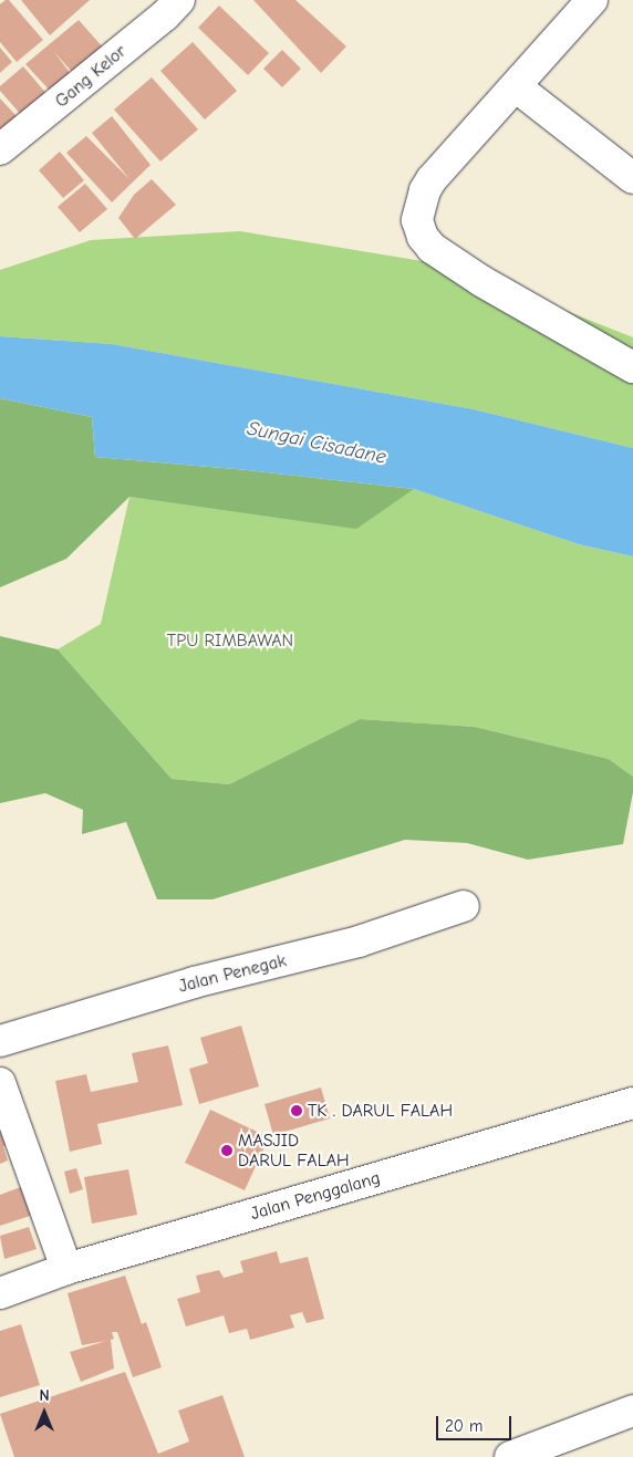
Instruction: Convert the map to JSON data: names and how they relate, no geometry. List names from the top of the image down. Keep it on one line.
{"streets":{"street":["Gang Kelor","Jalan Penegak","Jalan Penggalang"]},"water":["Sungai Cisadane"],"parks":["TPU RIMBAWAN"],"places":["TK . DARUL FALAH","MASJID DARUL FALAH"],"scale_bar":"20 m","north":"top"}
